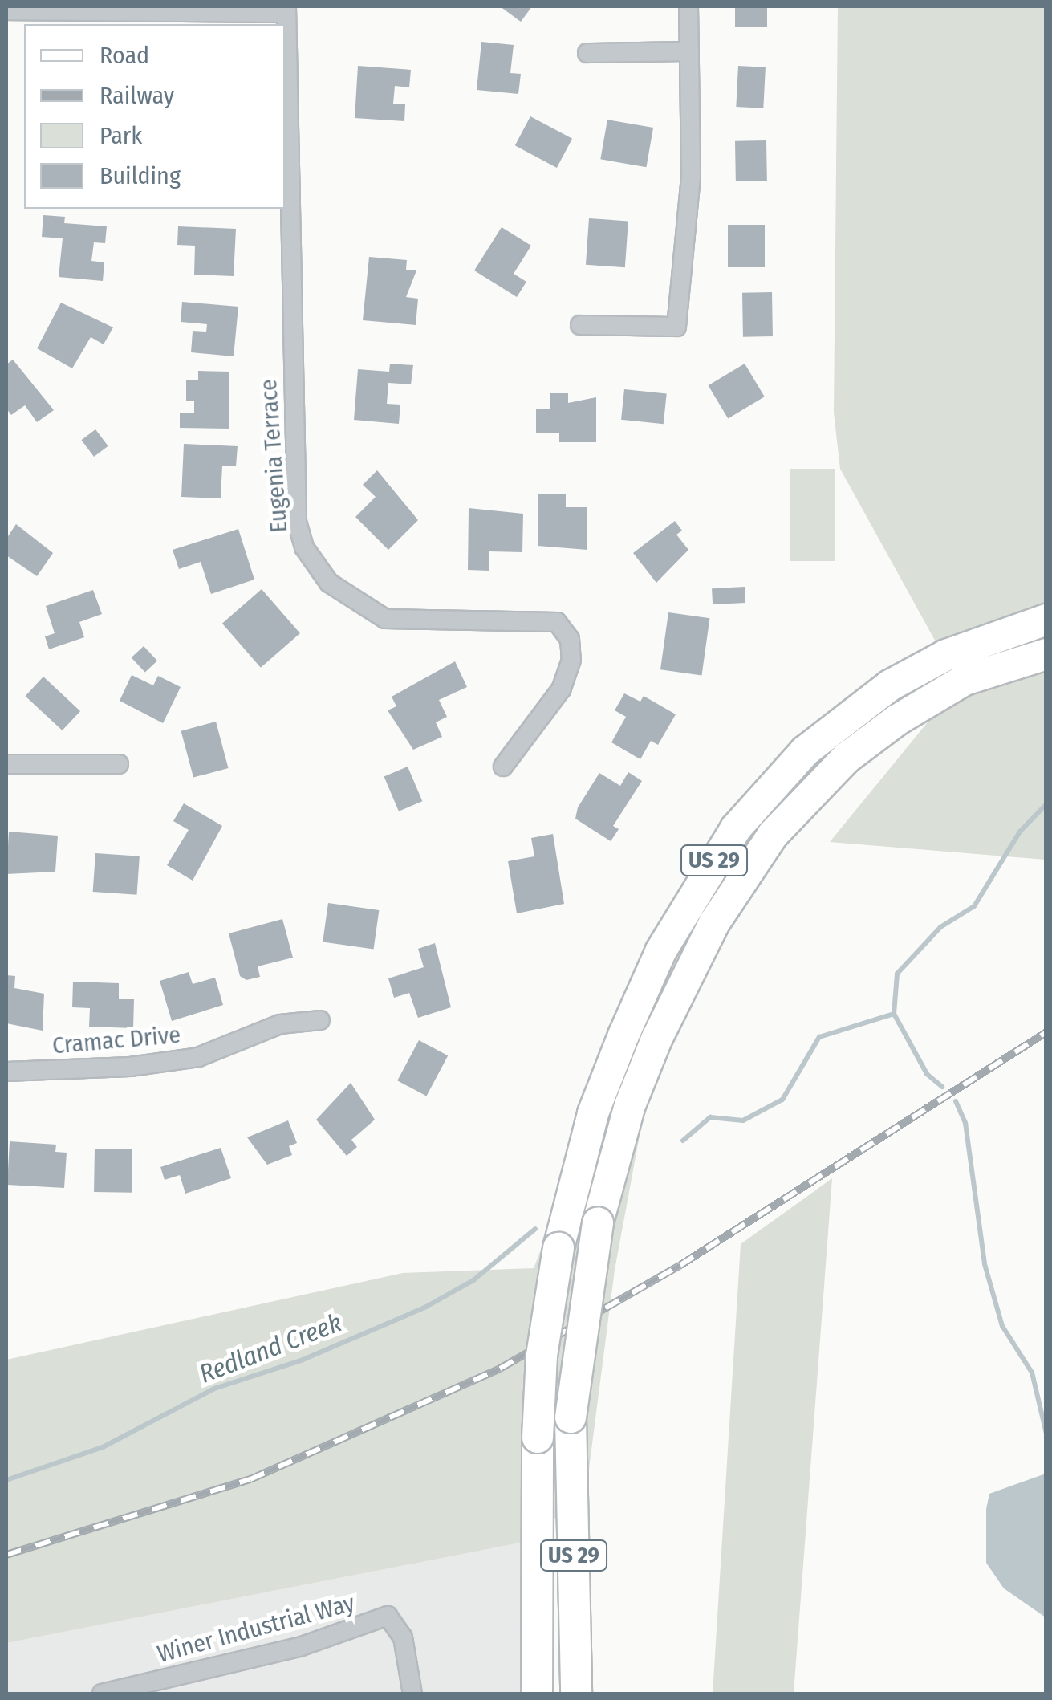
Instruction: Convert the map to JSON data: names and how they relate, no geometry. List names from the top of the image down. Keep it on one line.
{"streets":{"main road":["US 29"],"street":["Eugenia Terrace","Cramac Drive","Winer Industrial Way"]},"water":["Redland Creek"],"legend":["Road","Railway","Park","Building"]}
